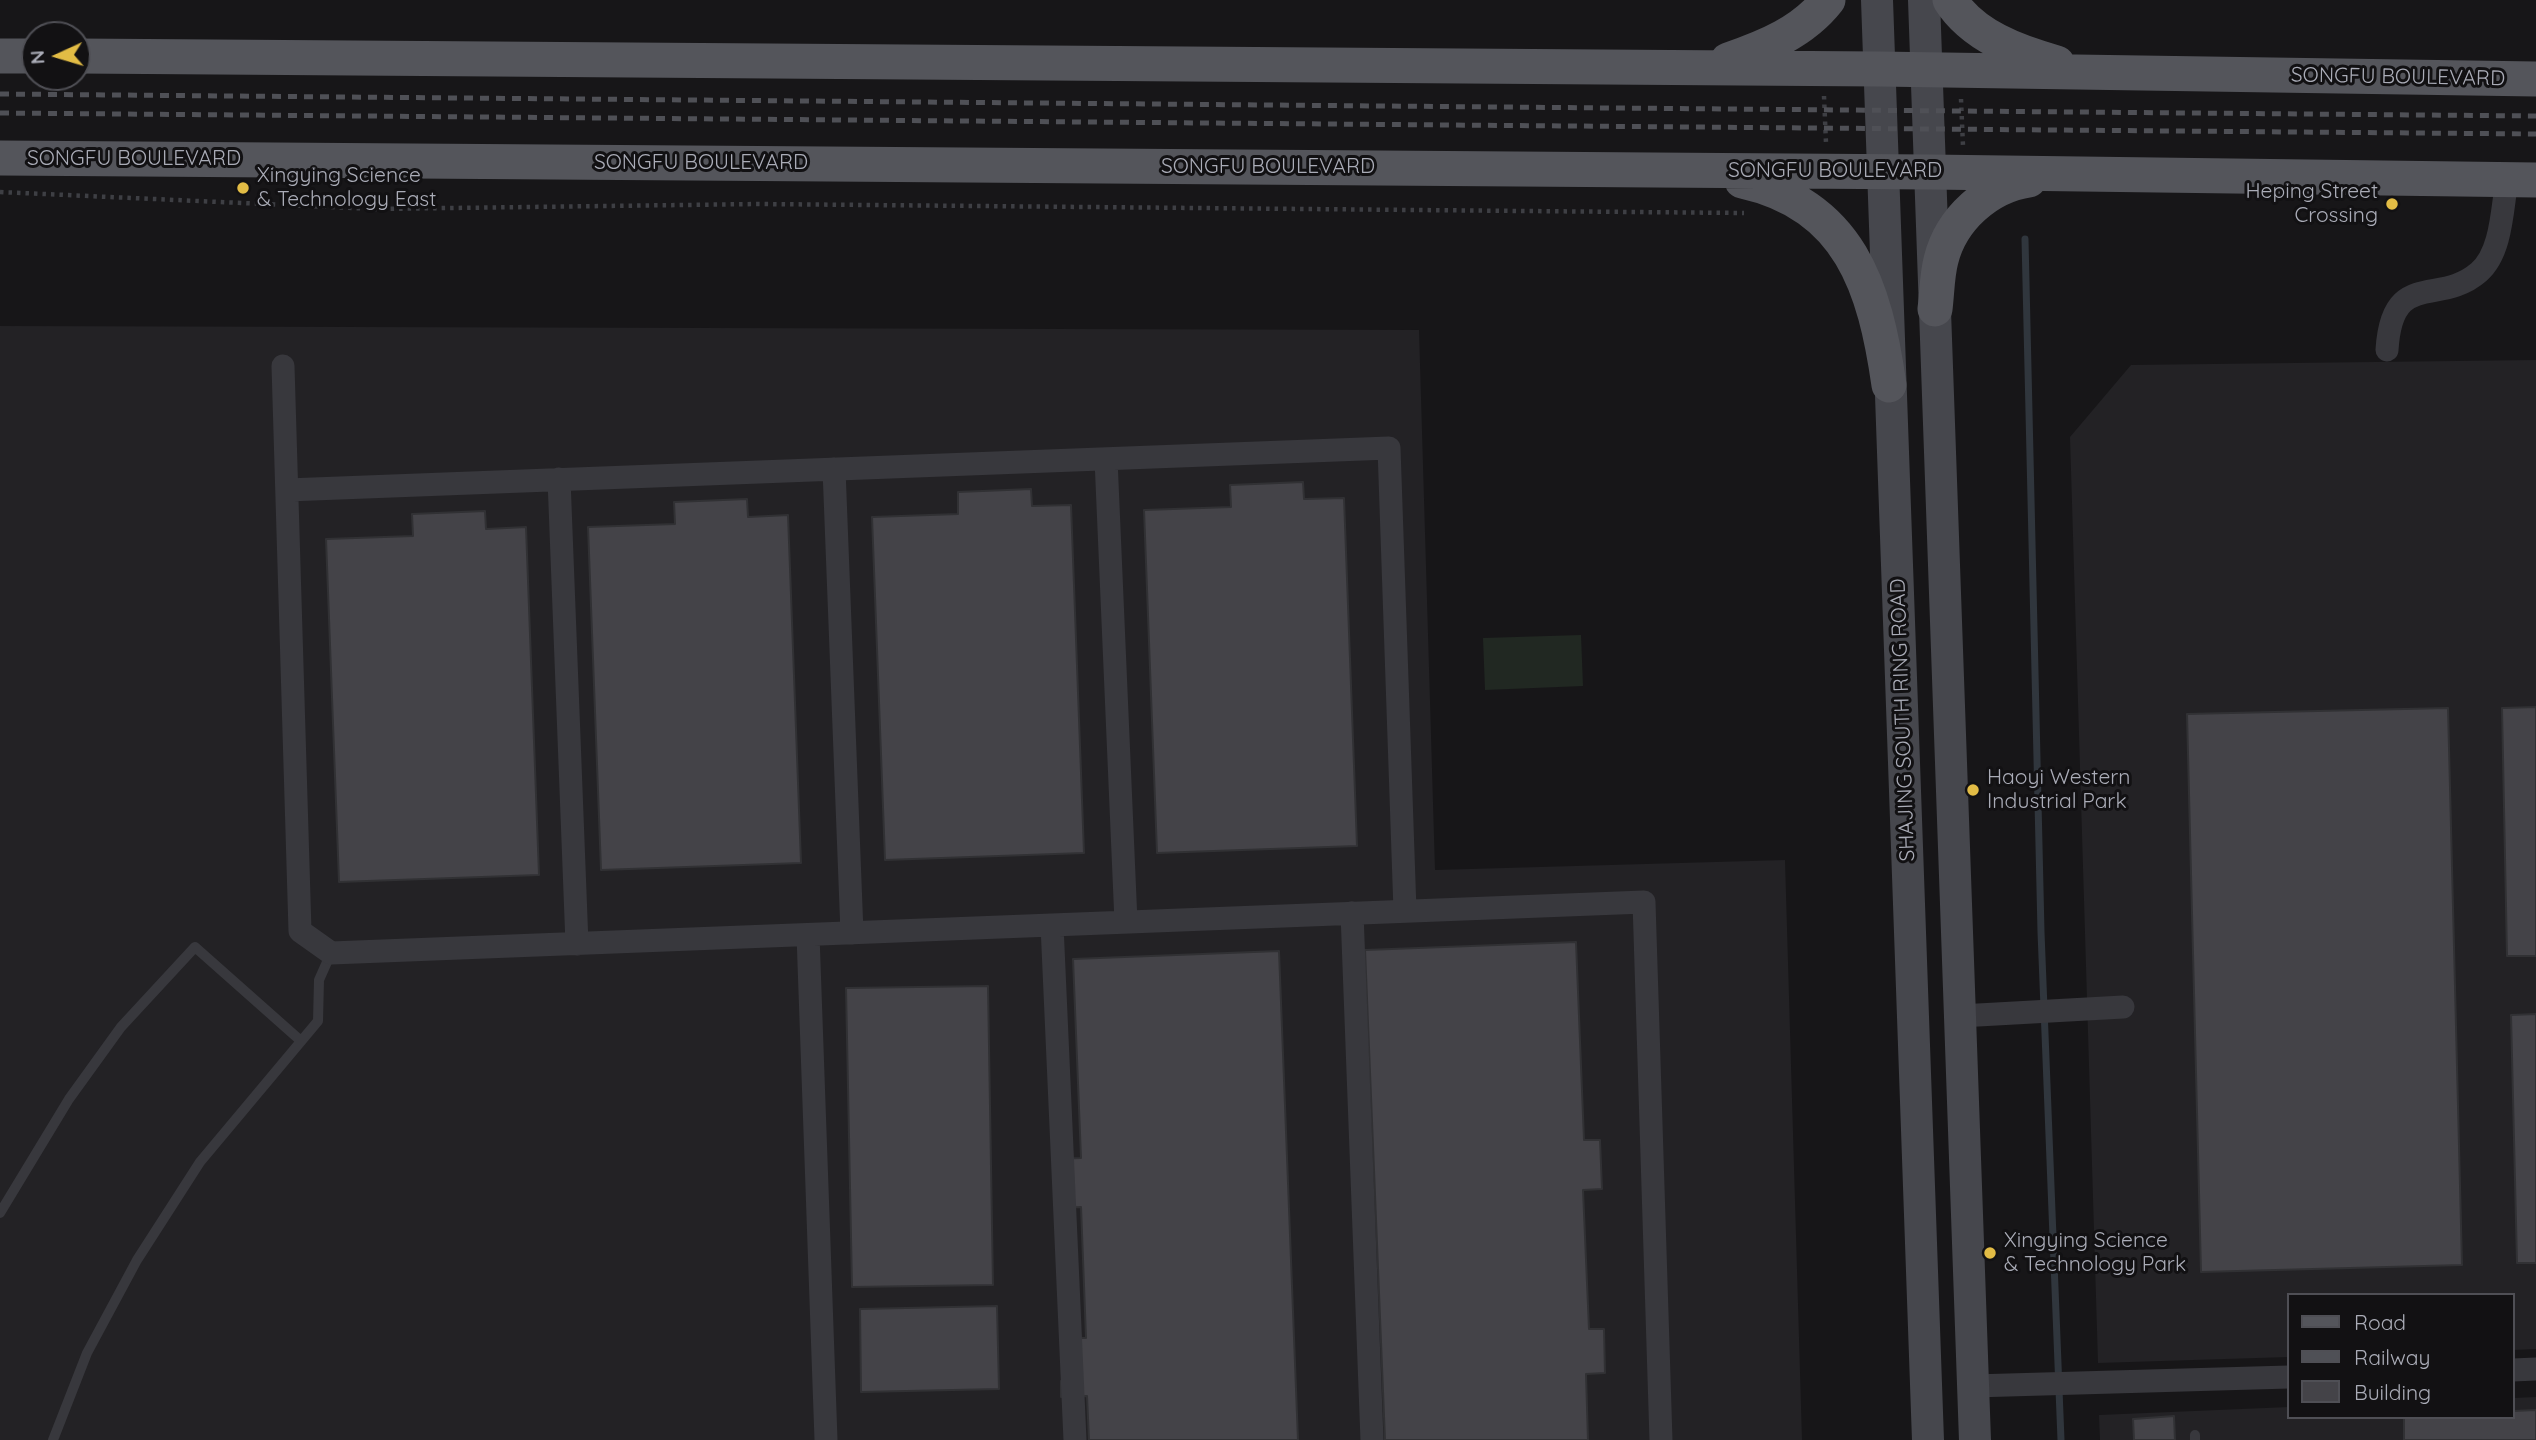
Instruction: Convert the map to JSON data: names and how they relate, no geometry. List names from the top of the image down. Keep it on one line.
{"streets":{"main road":["SONGFU BOULEVARD","SHAJING SOUTH RING ROAD"]},"crossings":[["SONGFU BOULEVARD","SHAJING SOUTH RING ROAD"]],"places":["Xingying Science & Technology East","Heping Street Crossing","Haoyi Western Industrial Park","Xingying Science & Technology Park"],"legend":["Road","Railway","Building"],"north":"left"}
